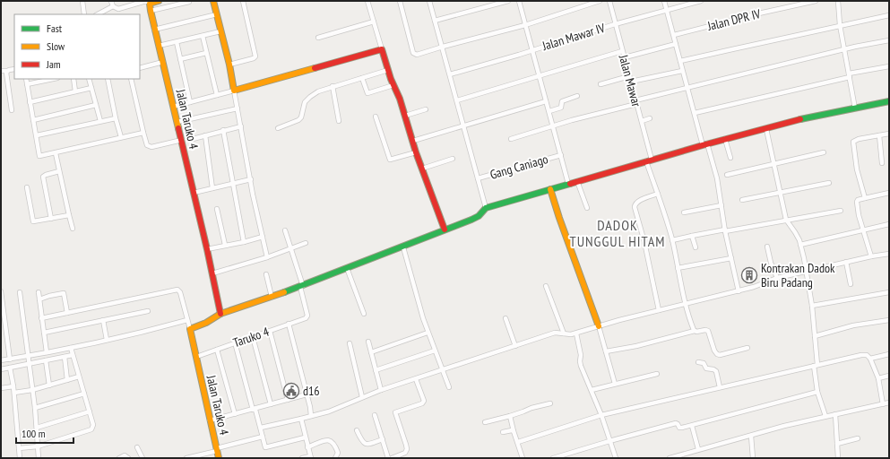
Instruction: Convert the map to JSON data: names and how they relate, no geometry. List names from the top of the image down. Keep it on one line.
{"streets":{"street":["Jalan DPR IV","Jalan Mawar IV","Jalan Mawar","Jalan Taruko 4","Gang Caniago","Taruko 4"]},"crossings":[["Jalan Mawar IV","Jalan Mawar"],["Jalan Taruko 4","Taruko 4"]],"districts":["DADOK TUNGGUL HITAM"],"places":{"building":["Kontrakan Dadok Biru Padang"],"public building":["d16"]},"legend":["Fast","Slow","Jam"],"scale_bar":"100 m"}
